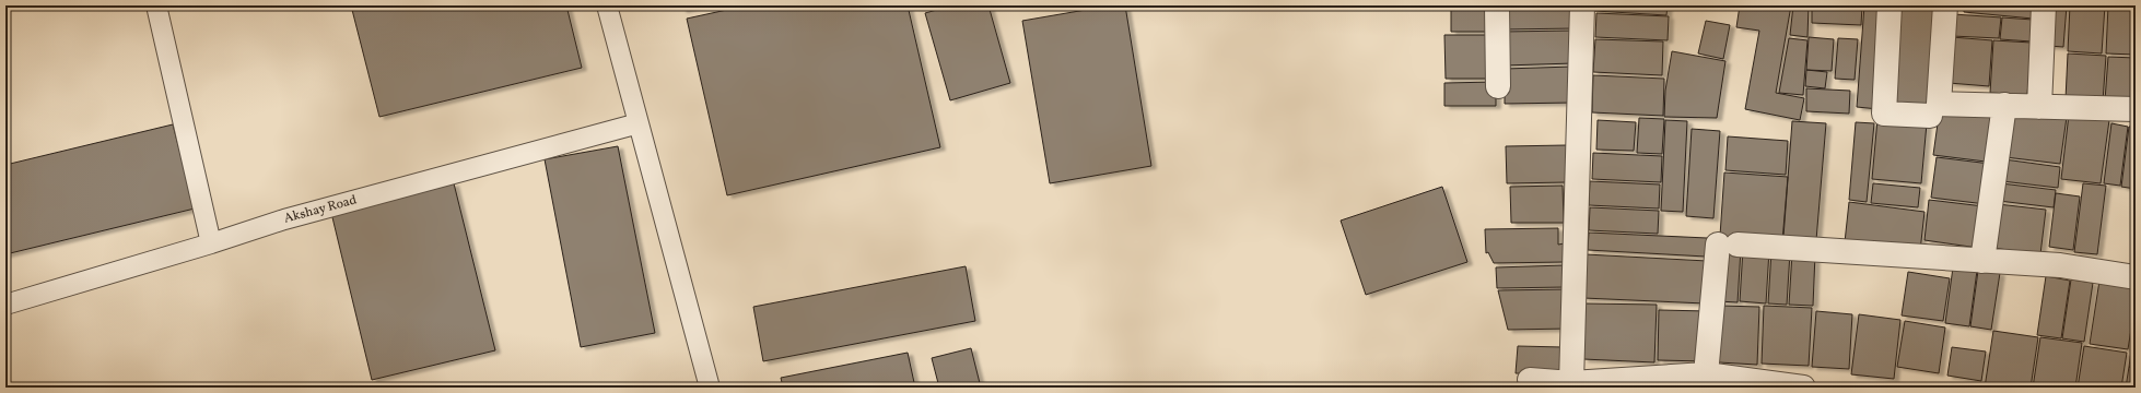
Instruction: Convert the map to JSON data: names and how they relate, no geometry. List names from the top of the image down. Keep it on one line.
{"streets":{"lane":["Akshay Road"]}}
